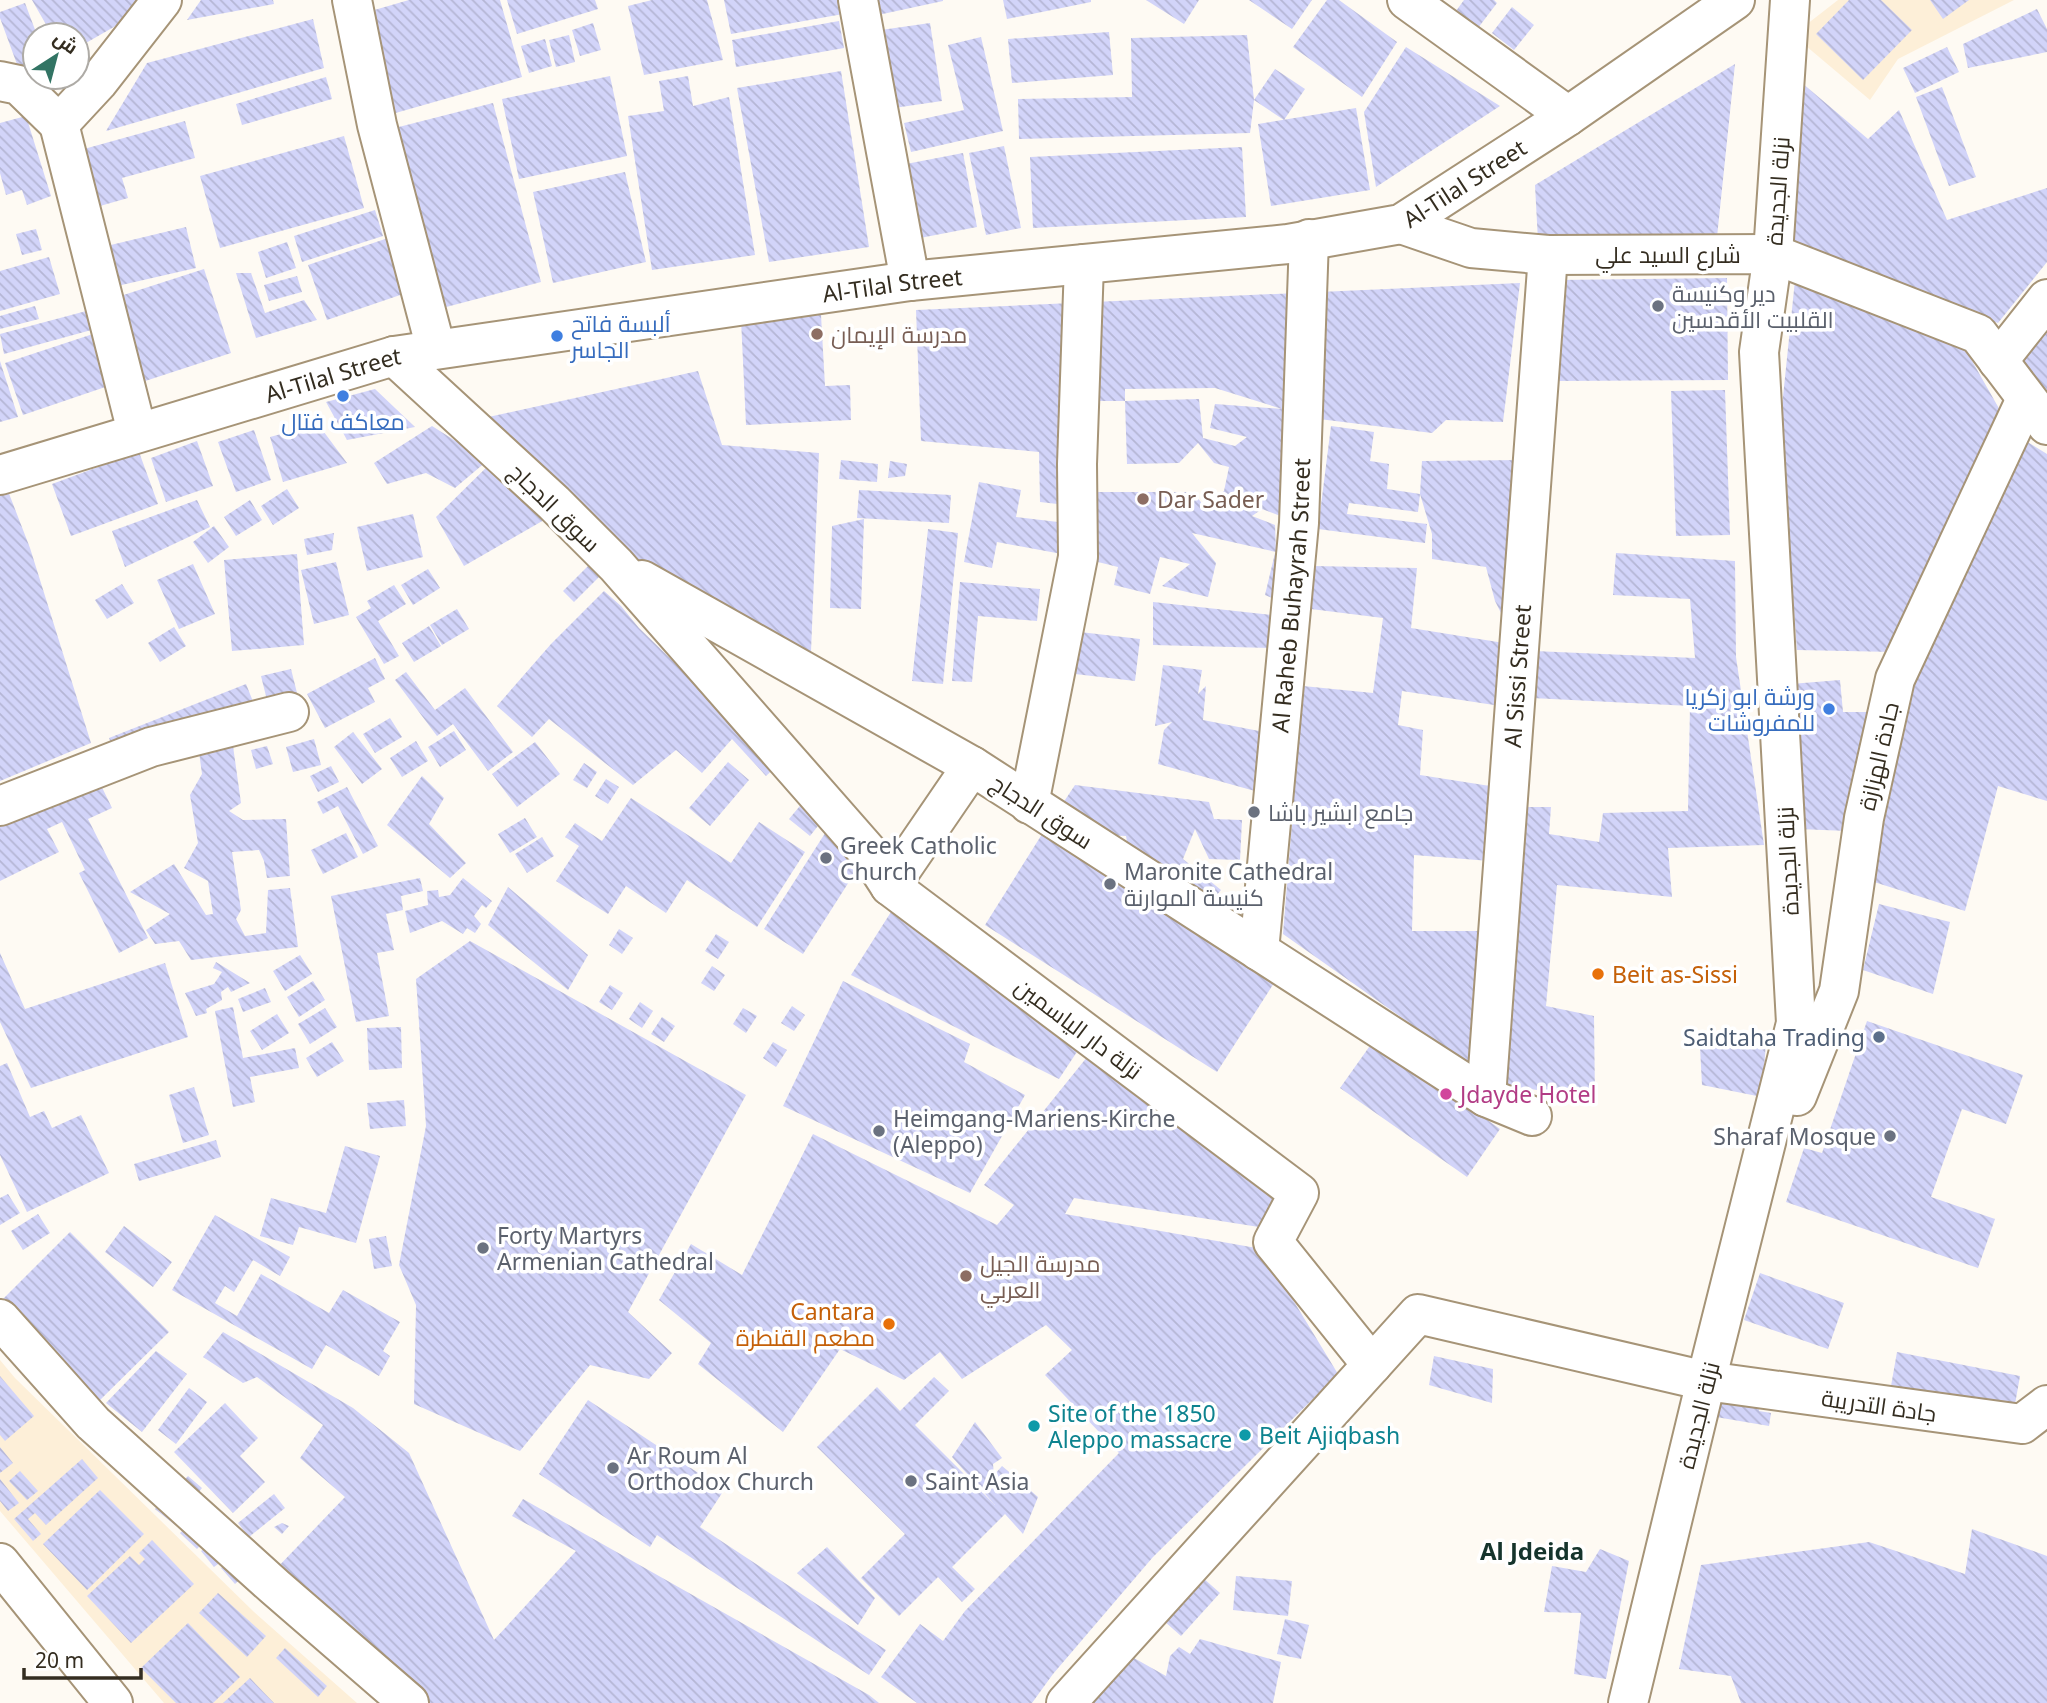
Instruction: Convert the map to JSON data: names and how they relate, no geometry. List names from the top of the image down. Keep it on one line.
{"streets":{"street":["Al-Tilal Street","نزلة الجديدة","شارع السيد علي","سوق الدجاج","Al Raheb Buhayrah Street","Al Sissi Street","جادة الهزازة","نزلة دار الياسمين","جادة التدريبة"]},"crossings":[["Al-Tilal Street","شارع السيد علي"],["Al-Tilal Street","سوق الدجاج"],["Al-Tilal Street","Al Raheb Buhayrah Street"],["نزلة الجديدة","شارع السيد علي"],["نزلة الجديدة","جادة الهزازة"],["نزلة الجديدة","جادة التدريبة"],["شارع السيد علي","Al Sissi Street"],["شارع السيد علي","جادة الهزازة"],["سوق الدجاج","Al Raheb Buhayrah Street"],["سوق الدجاج","Al Sissi Street"],["سوق الدجاج","نزلة دار الياسمين"],["نزلة دار الياسمين","جادة التدريبة"]],"districts":["Al Jdeida"],"places":["دير وكنيسة القلبيت الأقدسين","مدرسة الإيمان","ألبسة فاتح الجاسر","معاكف فتال","Dar Sader","ورشة ابو زكريا للمفروشات","جامع ابشير باشا","Greek Catholic Church","Maronite Cathedral كنيسة الموارنة","Beit as-Sissi","Saidtaha Trading","Jdayde Hotel","Heimgang-Mariens-Kirche (Aleppo)","Sharaf Mosque","Forty Martyrs Armenian Cathedral","مدرسة الجيل العربي","Cantara مطعم القنطرة","Site of the 1850 Aleppo massacre","Beit Ajiqbash","Ar Roum Al Orthodox Church","Saint Asia"],"scale_bar":"20 m","north":"top right"}
